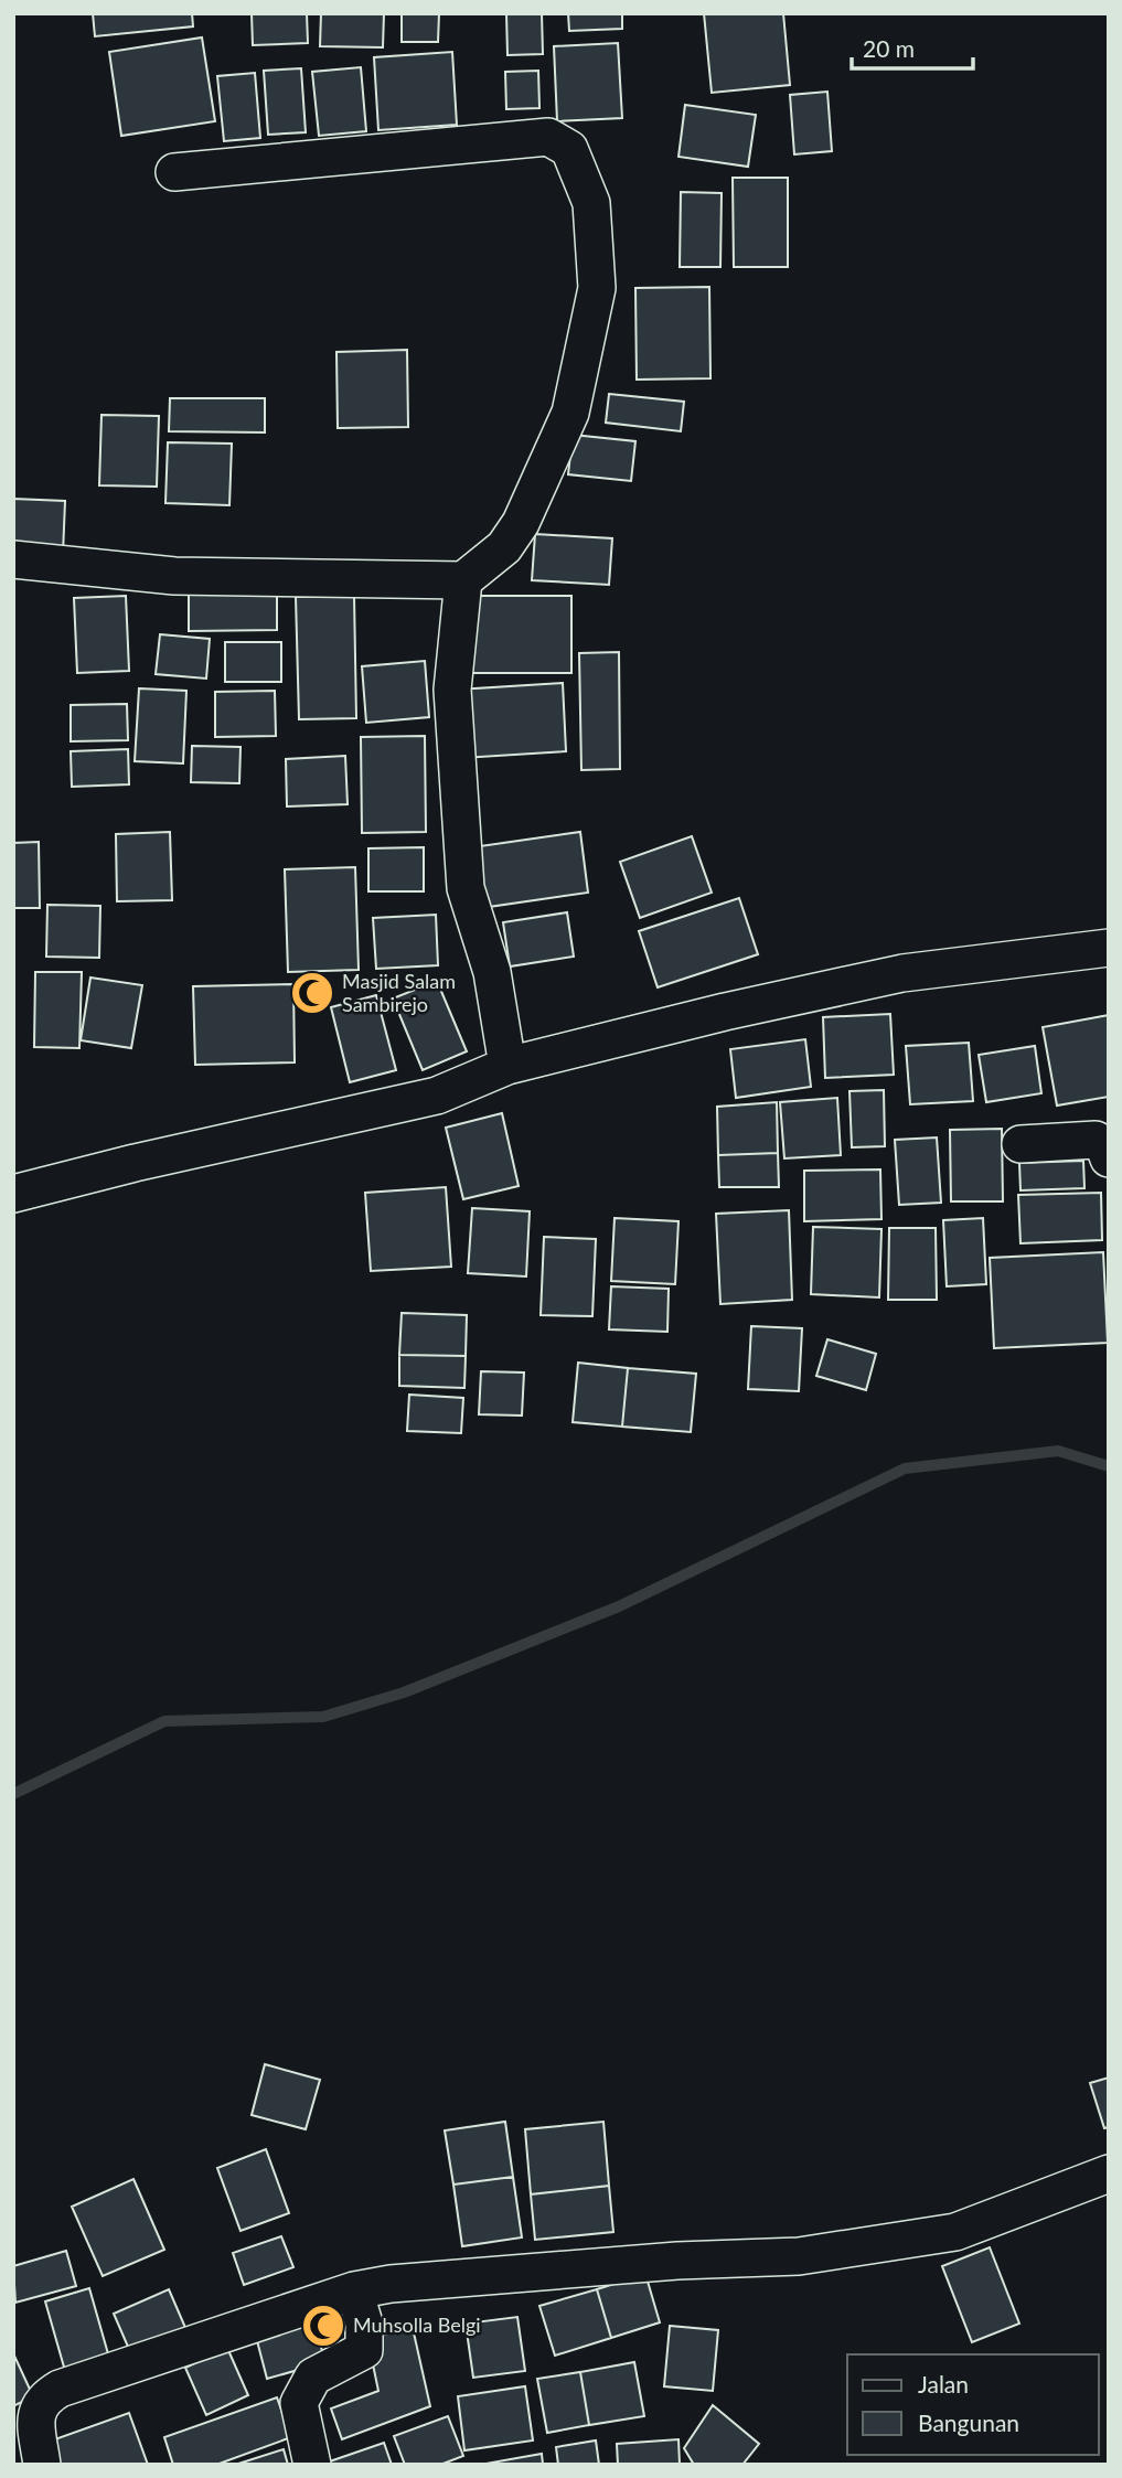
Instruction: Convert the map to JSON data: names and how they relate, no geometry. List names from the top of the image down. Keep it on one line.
{"places":{"mosque":["Masjid Salam Sambirejo","Muhsolla Belgi"]},"legend":["Jalan","Bangunan"],"scale_bar":"20 m"}
